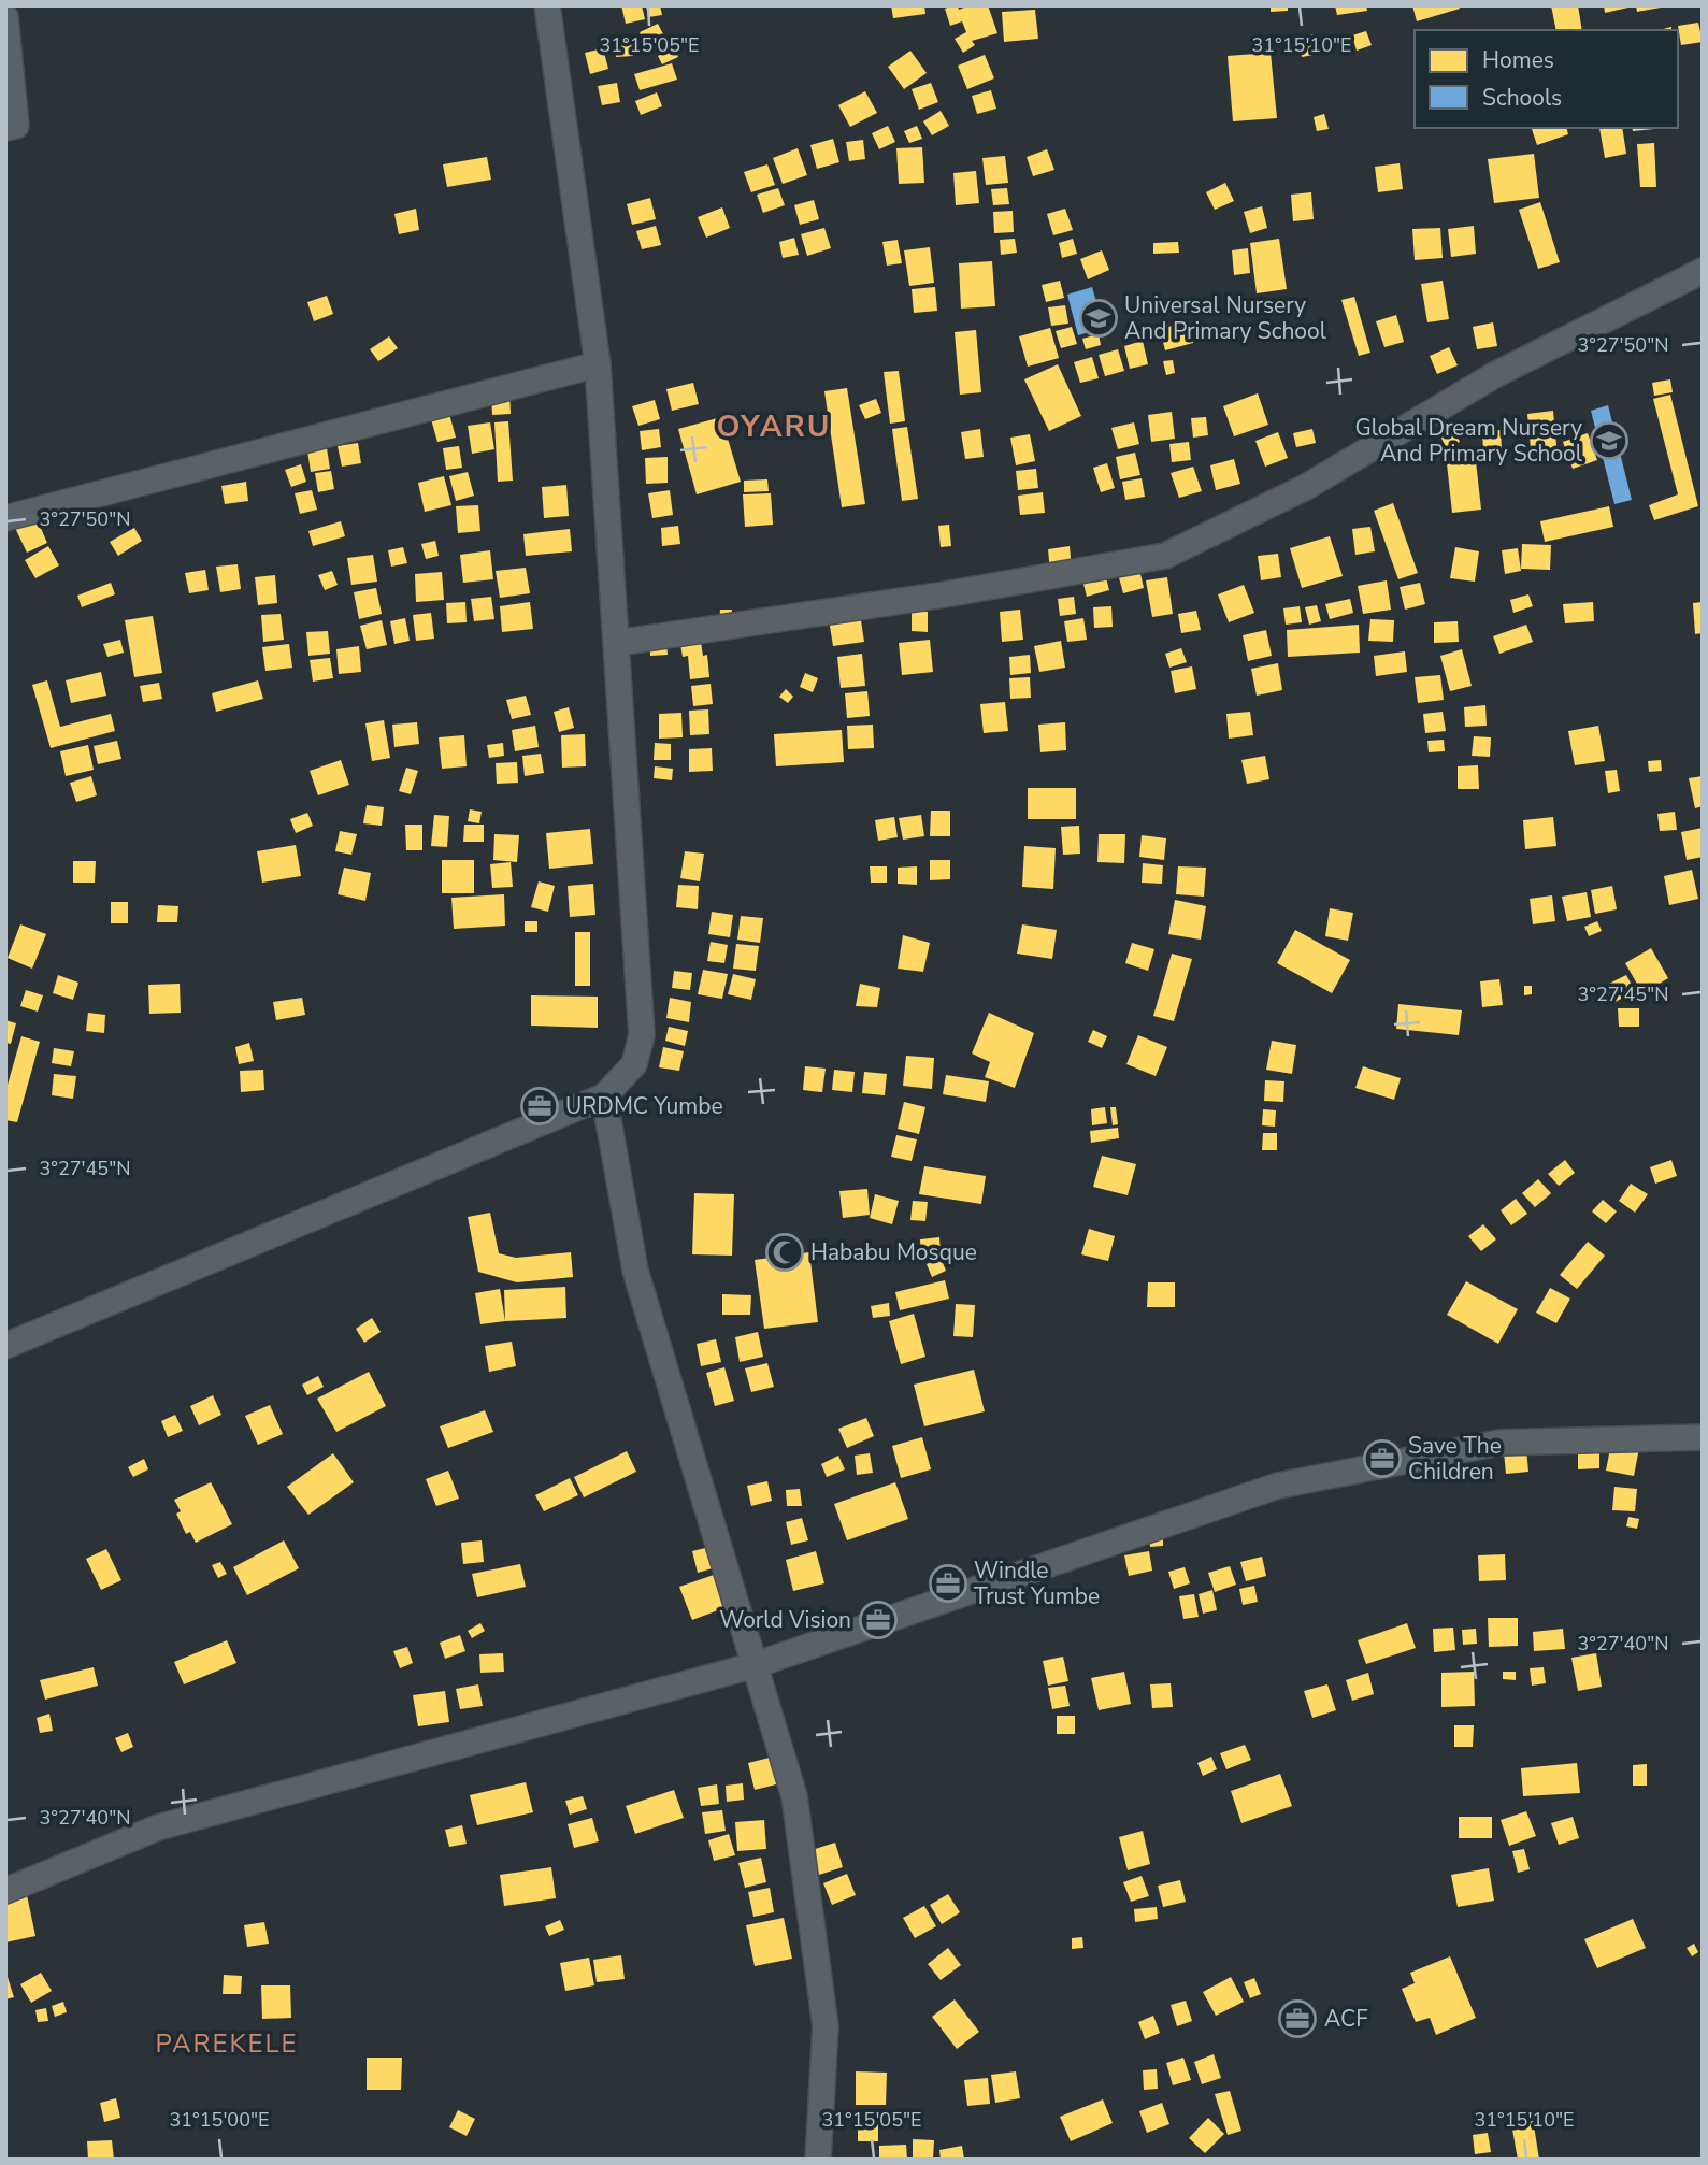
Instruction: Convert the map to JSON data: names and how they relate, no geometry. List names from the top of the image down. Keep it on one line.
{"districts":["OYARU","PAREKELE"],"places":{"school or university":["Universal Nursery And Primary School","Global Dream Nursery And Primary School"],"office":["URDMC Yumbe","Save The Children","Windle Trust Yumbe","World Vision","ACF"],"mosque":["Hababu Mosque"]},"legend":["Homes","Schools"],"coordinates":["31°15'05\"E","31°15'10\"E","3°27'50\"N","3°27'45\"N","3°27'40\"N","31°15'00\"E"]}
